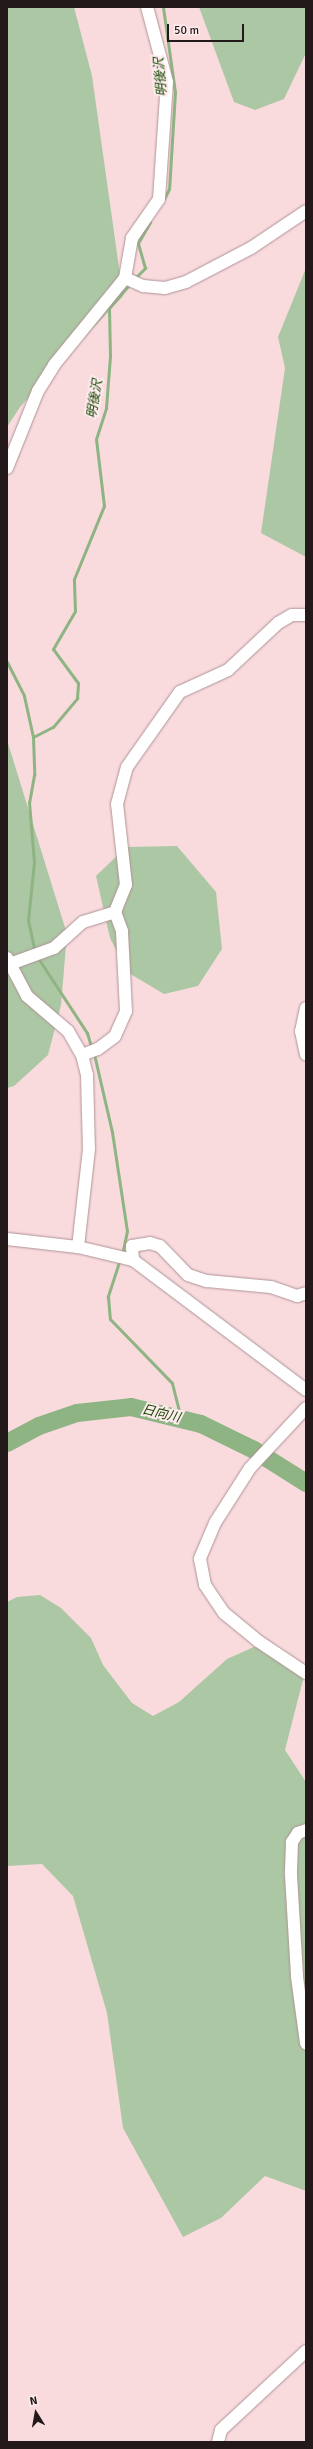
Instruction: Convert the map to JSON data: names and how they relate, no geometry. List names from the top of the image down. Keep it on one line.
{"water":["明後沢","日向川"],"scale_bar":"50 m","north":"top"}
